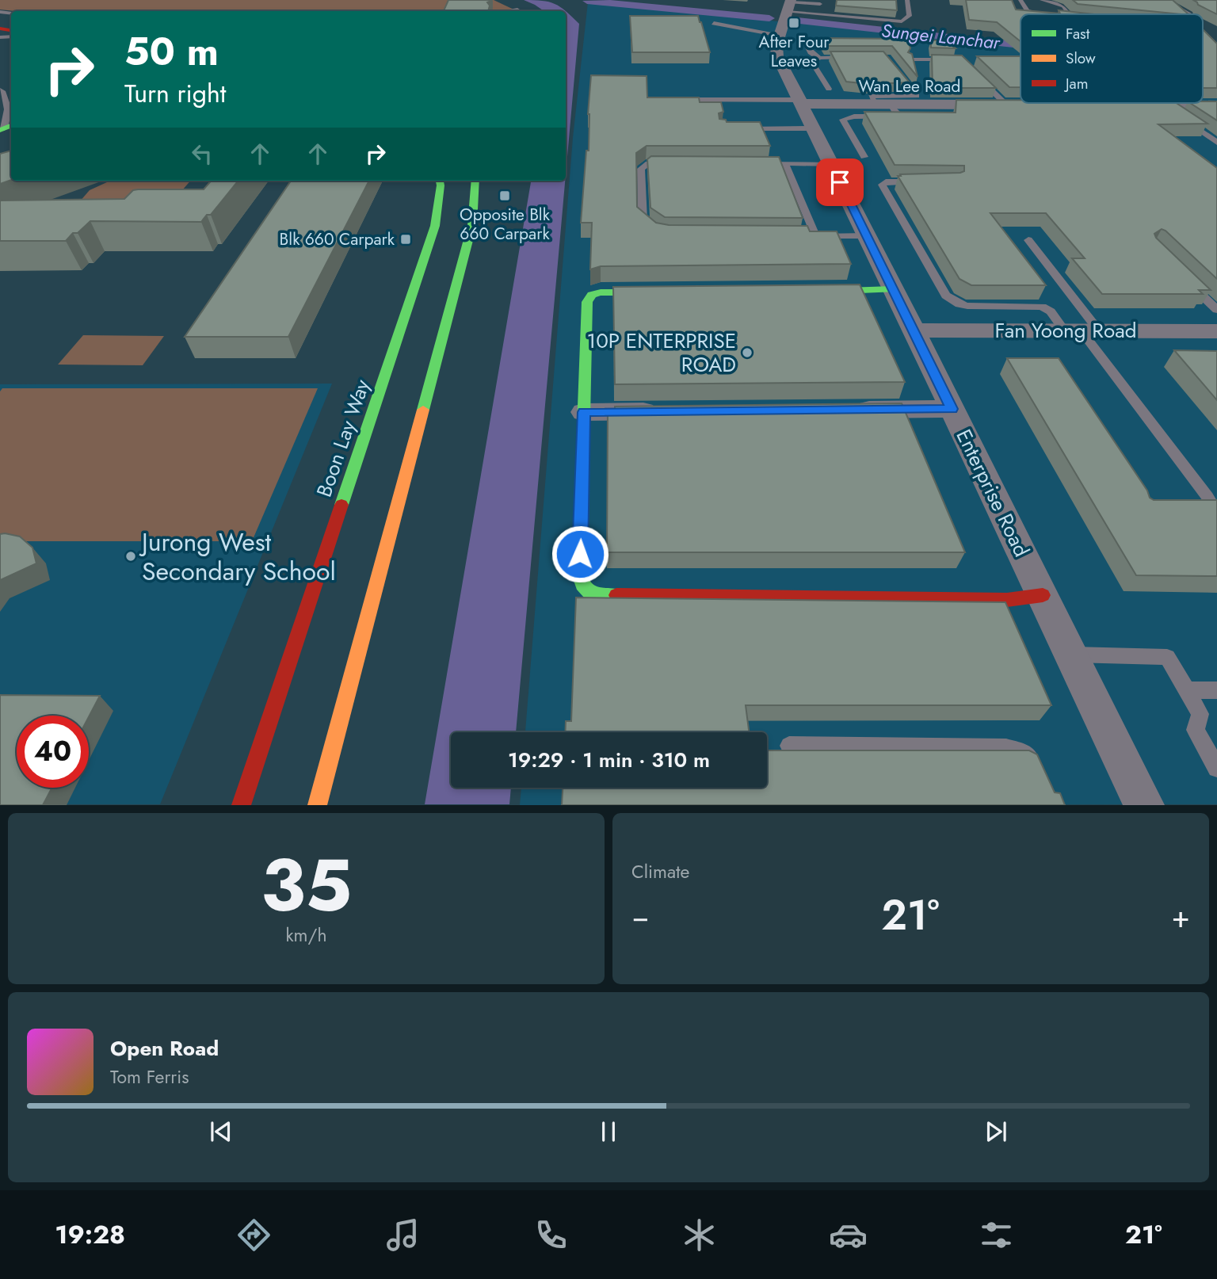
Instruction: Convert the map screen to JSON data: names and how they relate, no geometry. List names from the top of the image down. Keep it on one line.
{"streets":{"main road":["Boon Lay Way"],"street":["Wan Lee Road","Fan Yoong Road","Enterprise Road"]},"crossings":[["Wan Lee Road","Enterprise Road"],["Fan Yoong Road","Enterprise Road"]],"water":["Sungei Lanchar"],"places":{"transit":["After Four Leaves","Opposite Blk 660 Carpark","Blk 660 Carpark"],"other":["10P ENTERPRISE ROAD","Jurong West Secondary School"]},"legend":["Fast","Slow","Jam"],"page":{"turn":["50 m","Turn right"],"limit":"40","trip":"19:29 · 1 min · 310 m","tile":[["35","km/h"],"Climate"],"heat":["−","21°","+"],"song":["Open Road","Tom Ferris"],"tabs":["19:28","21°"]}}
